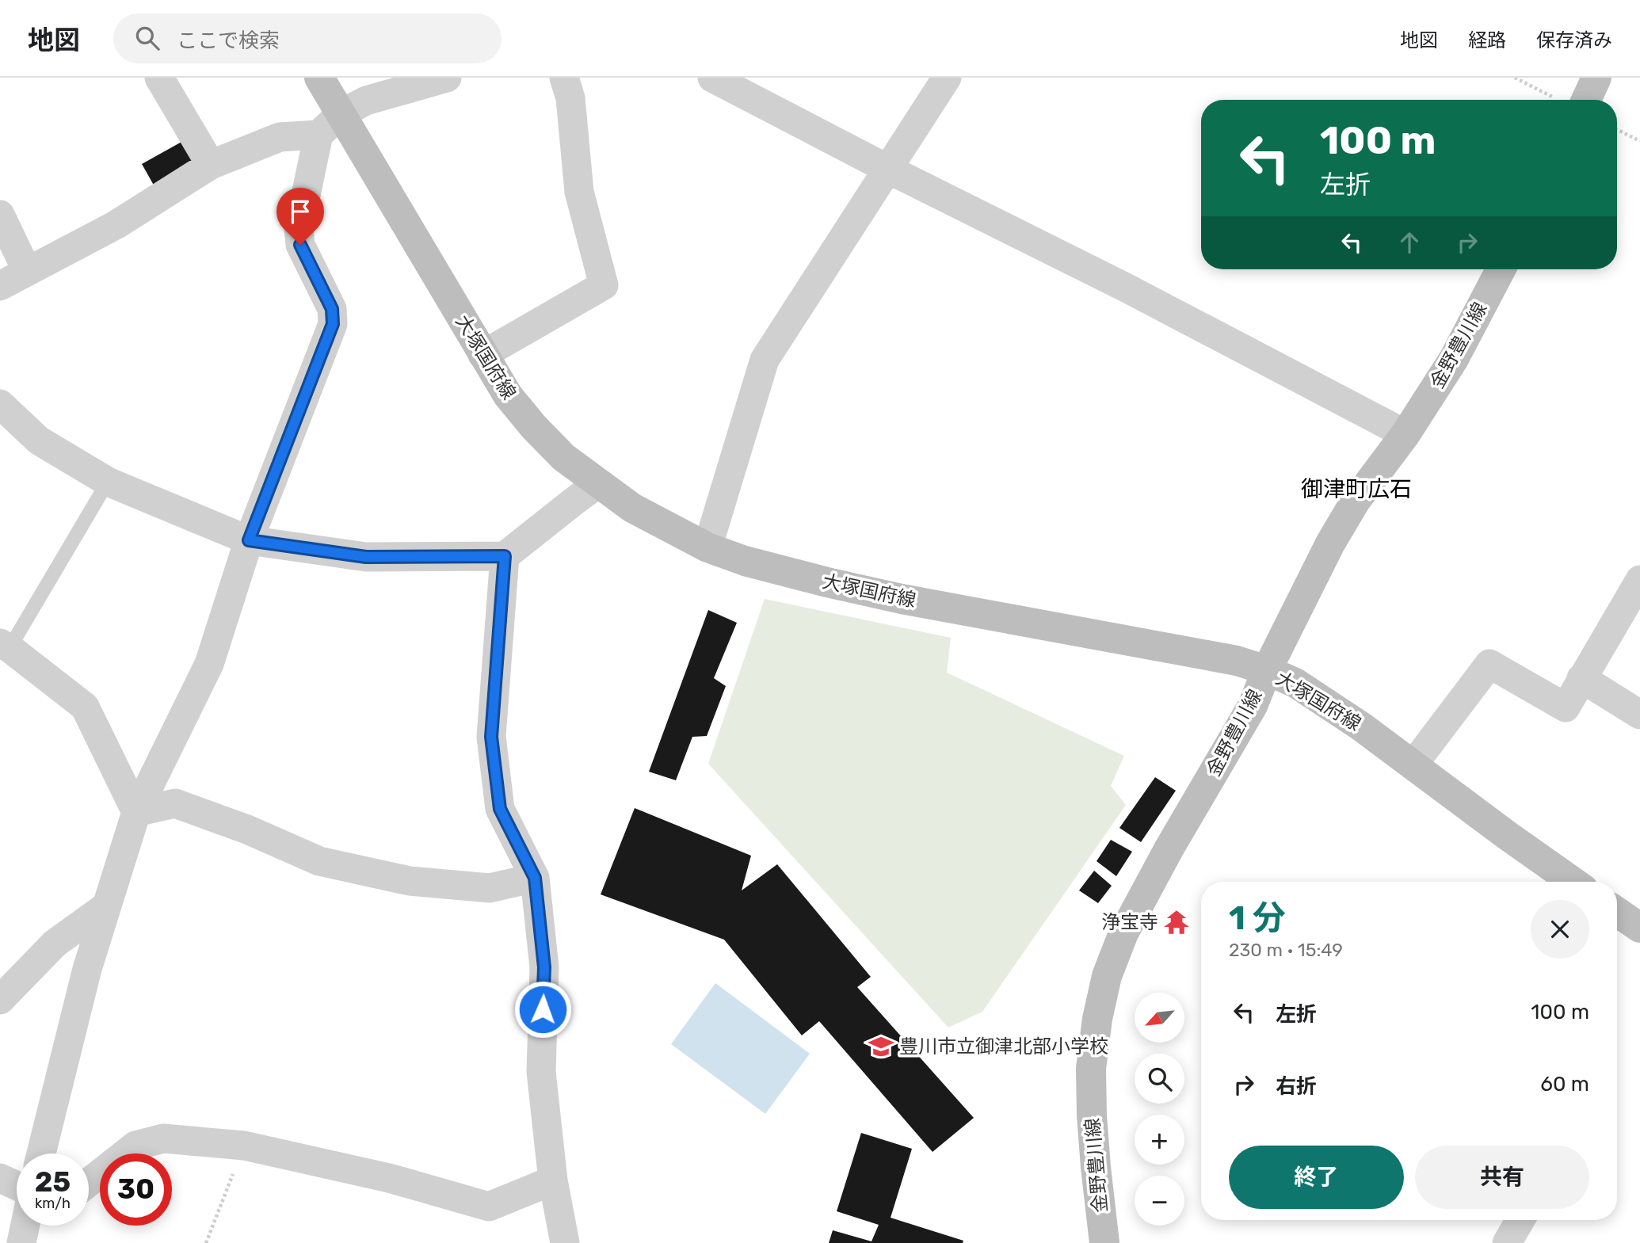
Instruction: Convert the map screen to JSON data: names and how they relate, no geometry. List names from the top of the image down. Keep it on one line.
{"streets":{"main road":["金野豊川線","大塚国府線"]},"crossings":[["金野豊川線","大塚国府線"]],"districts":["御津町広石"],"places":{"temple":["浄宝寺"],"school or university":["豊川市立御津北部小学校"]},"north":"bottom left","page":{"header":"地図","search":"ここで検索","nav":["地図","経路","保存済み"],"turn":["100 m","左折"],"heading":["1 分","230 m · 15:49"],"list":[{"name":"左折","value":"100 m"},{"name":"右折","value":"60 m"}],"map_buttons":["+","−"],"buttons":["終了","共有"],"speed":"25 km/h","limit":"30"}}
